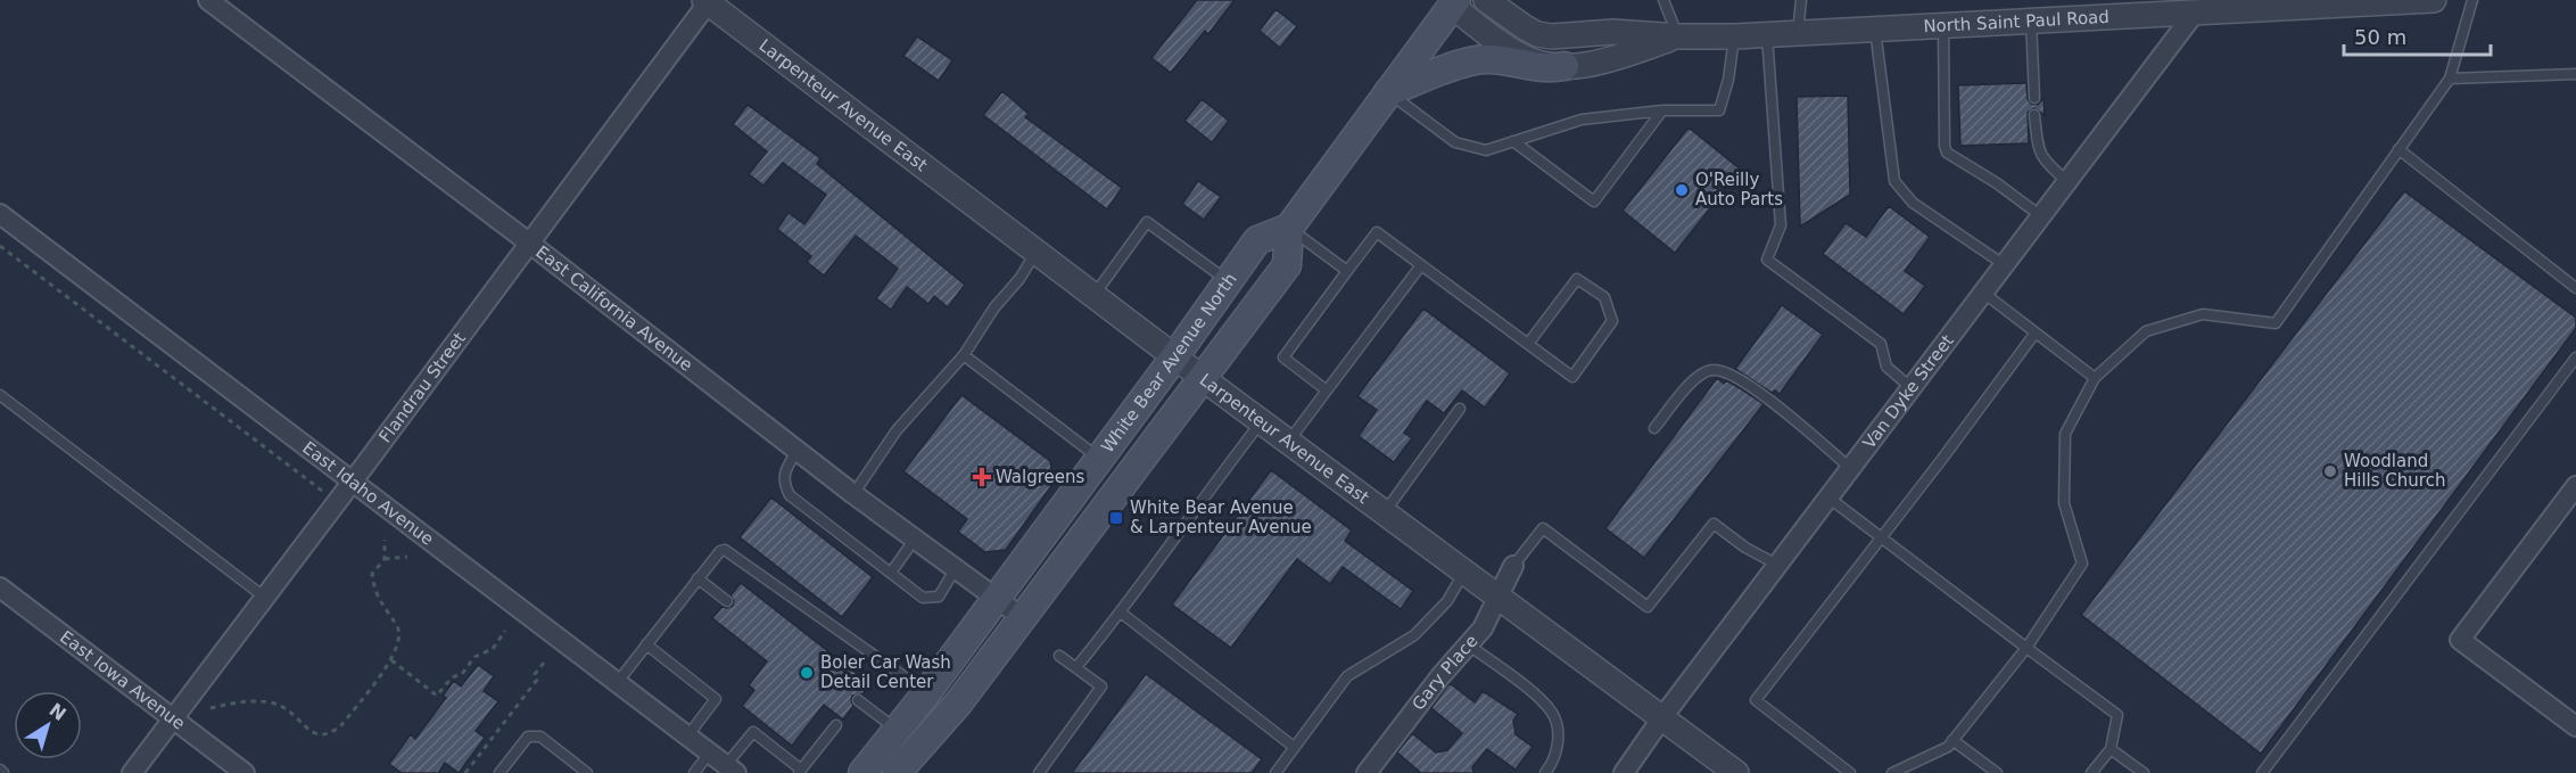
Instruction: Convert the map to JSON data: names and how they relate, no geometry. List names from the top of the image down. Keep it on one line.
{"streets":{"main road":["White Bear Avenue North"],"street":["North Saint Paul Road","Larpenteur Avenue East","East California Avenue","Flandrau Street","Van Dyke Street","East Idaho Avenue","Gary Place","East Iowa Avenue"]},"crossings":[["North Saint Paul Road","Van Dyke Street"],["Larpenteur Avenue East","White Bear Avenue North"],["Larpenteur Avenue East","Flandrau Street"],["Larpenteur Avenue East","Van Dyke Street"],["Larpenteur Avenue East","Gary Place"],["East California Avenue","White Bear Avenue North"],["East California Avenue","Flandrau Street"],["Flandrau Street","East Idaho Avenue"],["Flandrau Street","East Iowa Avenue"]],"places":{"other":["O'Reilly Auto Parts","Woodland Hills Church","Boler Car Wash Detail Center"],"health":["Walgreens"],"transit":["White Bear Avenue & Larpenteur Avenue"]},"scale_bar":"50 m","north":"top right"}
